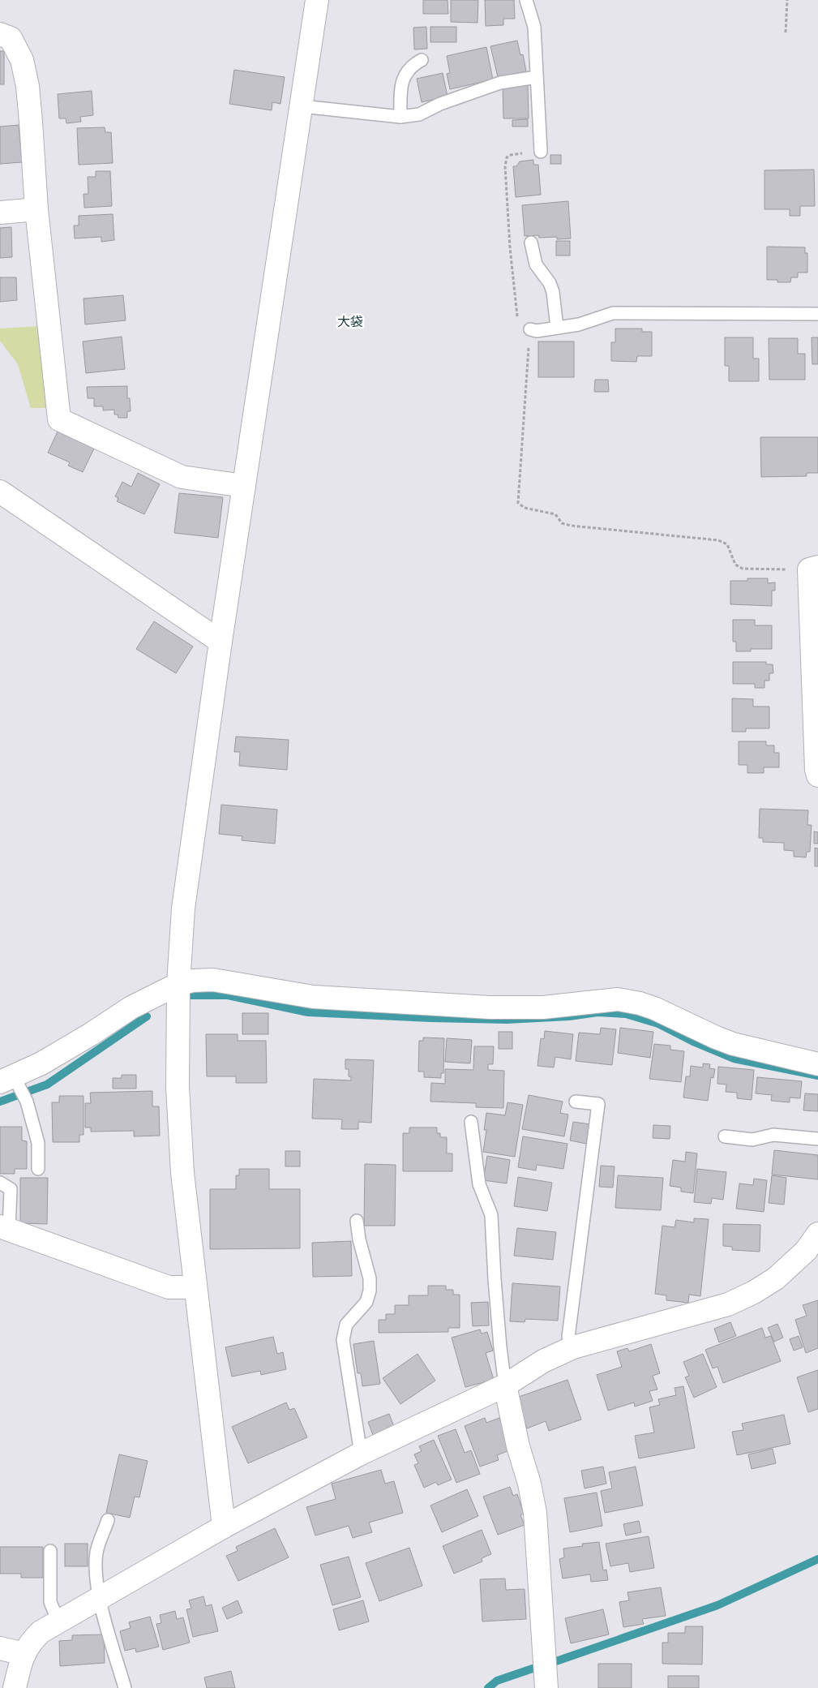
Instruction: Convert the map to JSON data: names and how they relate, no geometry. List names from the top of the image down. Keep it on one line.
{"districts":["大袋"]}
